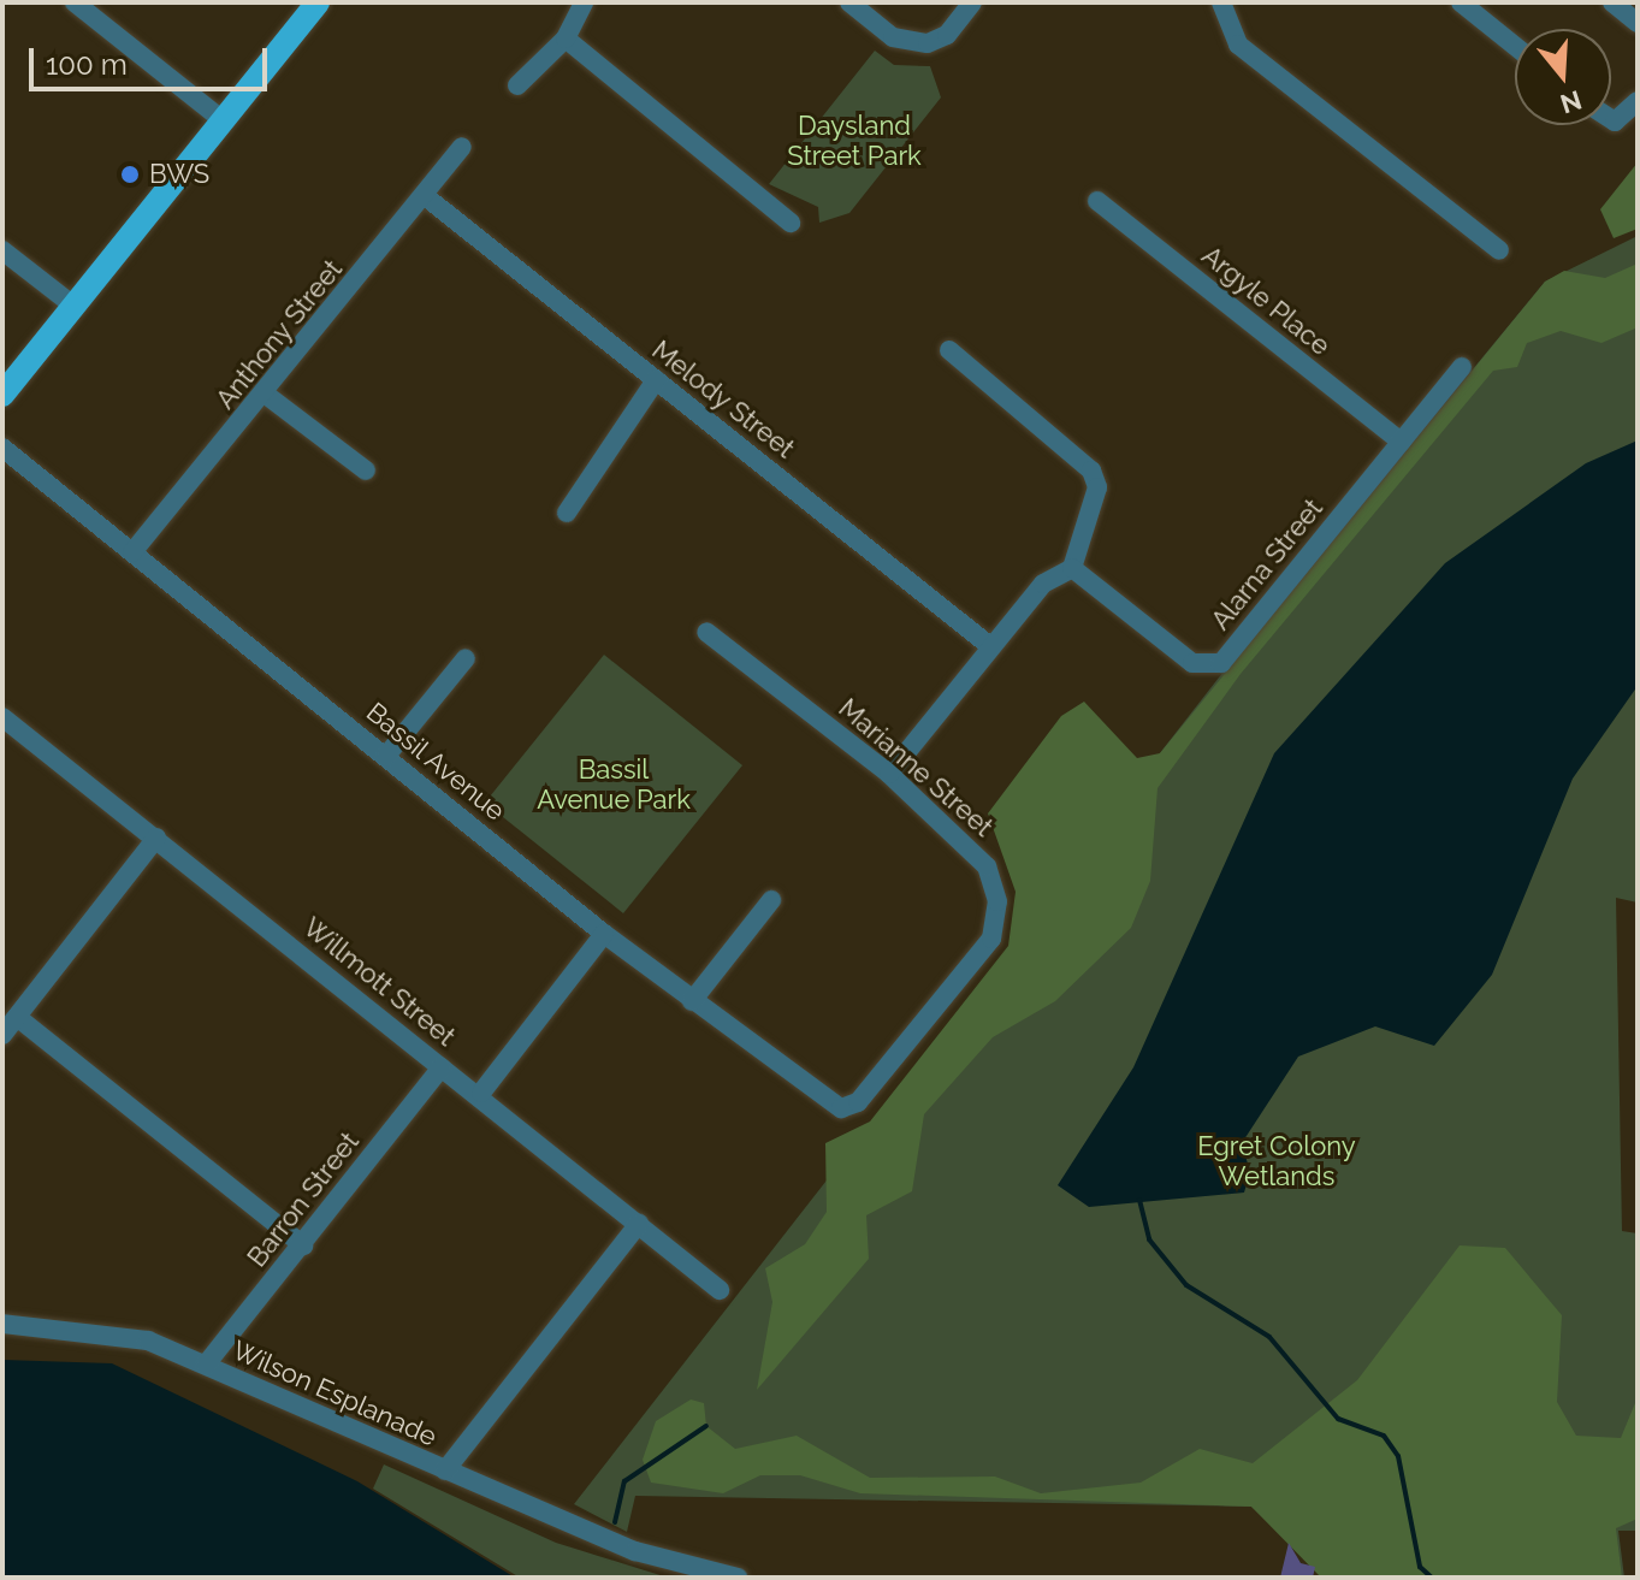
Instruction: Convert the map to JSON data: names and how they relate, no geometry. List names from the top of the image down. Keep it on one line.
{"streets":{"street":["Argyle Place","Anthony Street","Melody Street","Alarna Street","Bassil Avenue","Marianne Street","Willmott Street","Barron Street","Wilson Esplanade"]},"crossings":[["Argyle Place","Alarna Street"],["Anthony Street","Melody Street"],["Anthony Street","Bassil Avenue"],["Bassil Avenue","Marianne Street"],["Willmott Street","Barron Street"],["Barron Street","Wilson Esplanade"]],"parks":["Daysland Street Park","Bassil Avenue Park","Egret Colony Wetlands"],"places":["BWS"],"scale_bar":"100 m","north":"bottom"}
